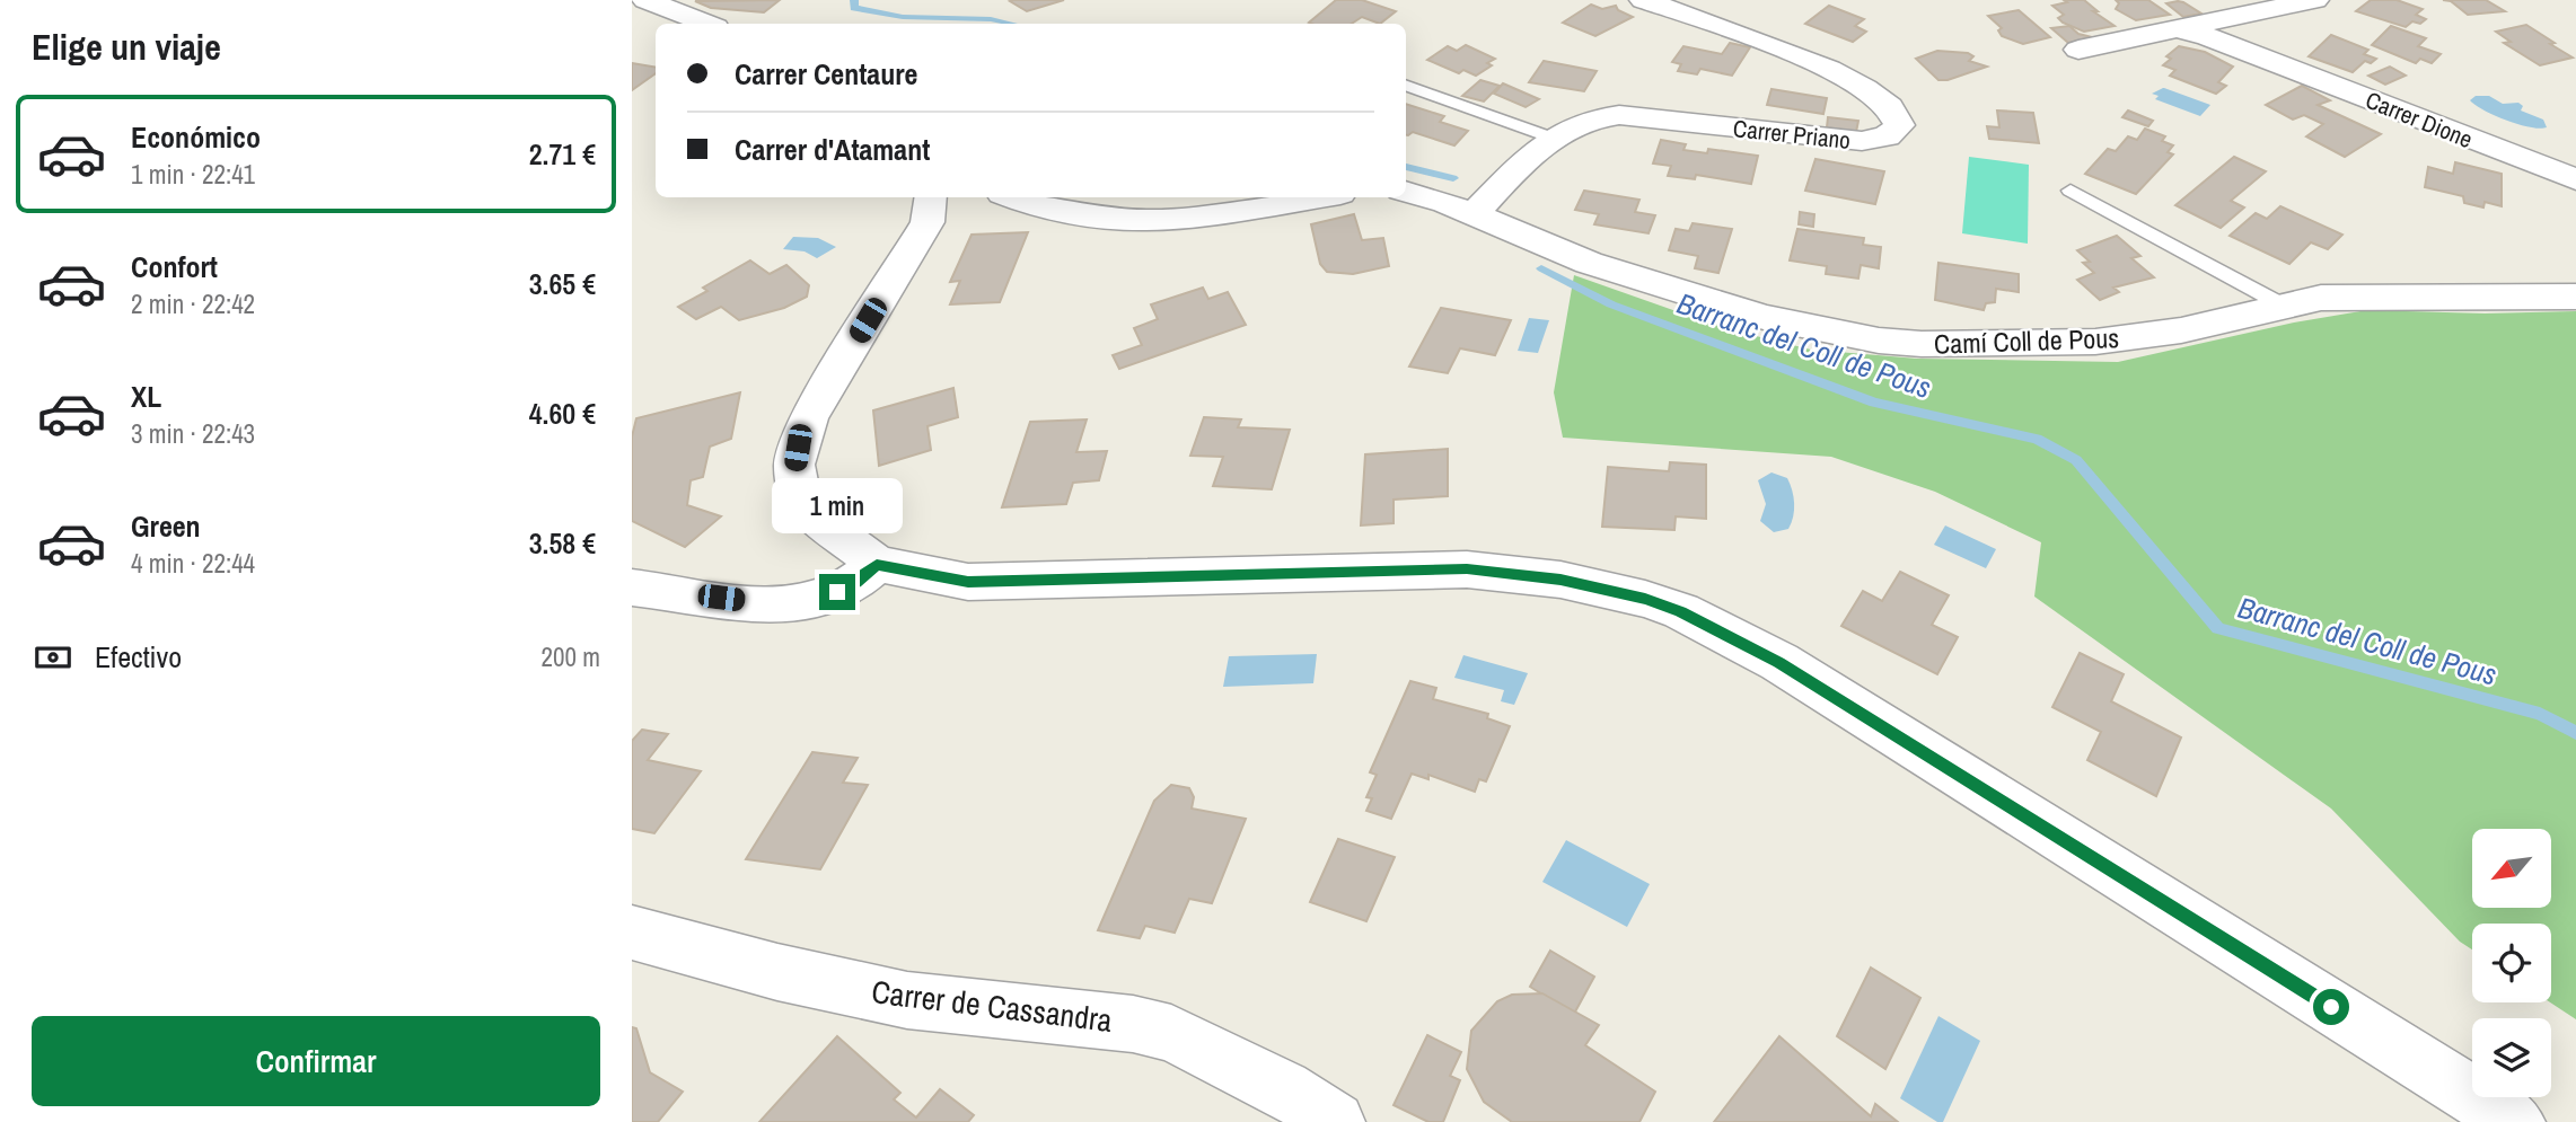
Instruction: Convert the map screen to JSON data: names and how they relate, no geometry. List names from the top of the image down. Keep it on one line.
{"streets":{"street":["Carrer Dione","Carrer Priano","Camí Coll de Pous","Carrer de Cassandra"]},"crossings":[["Carrer Priano","Camí Coll de Pous"]],"water":["Barranc del Coll de Pous"],"north":"bottom left","page":{"heading":"Elige un viaje","banner":["Carrer Centaure","Carrer d'Atamant"],"list":[{"name":"Económico","note":"1 min · 22:41","value":"2.71 €"},{"name":"Confort","note":"2 min · 22:42","value":"3.65 €"},{"name":"XL","note":"3 min · 22:43","value":"4.60 €"},{"name":"Green","note":"4 min · 22:44","value":"3.58 €"}],"bubble":"1 min","pay":["Efectivo","200 m"],"buttons":"Confirmar"}}
